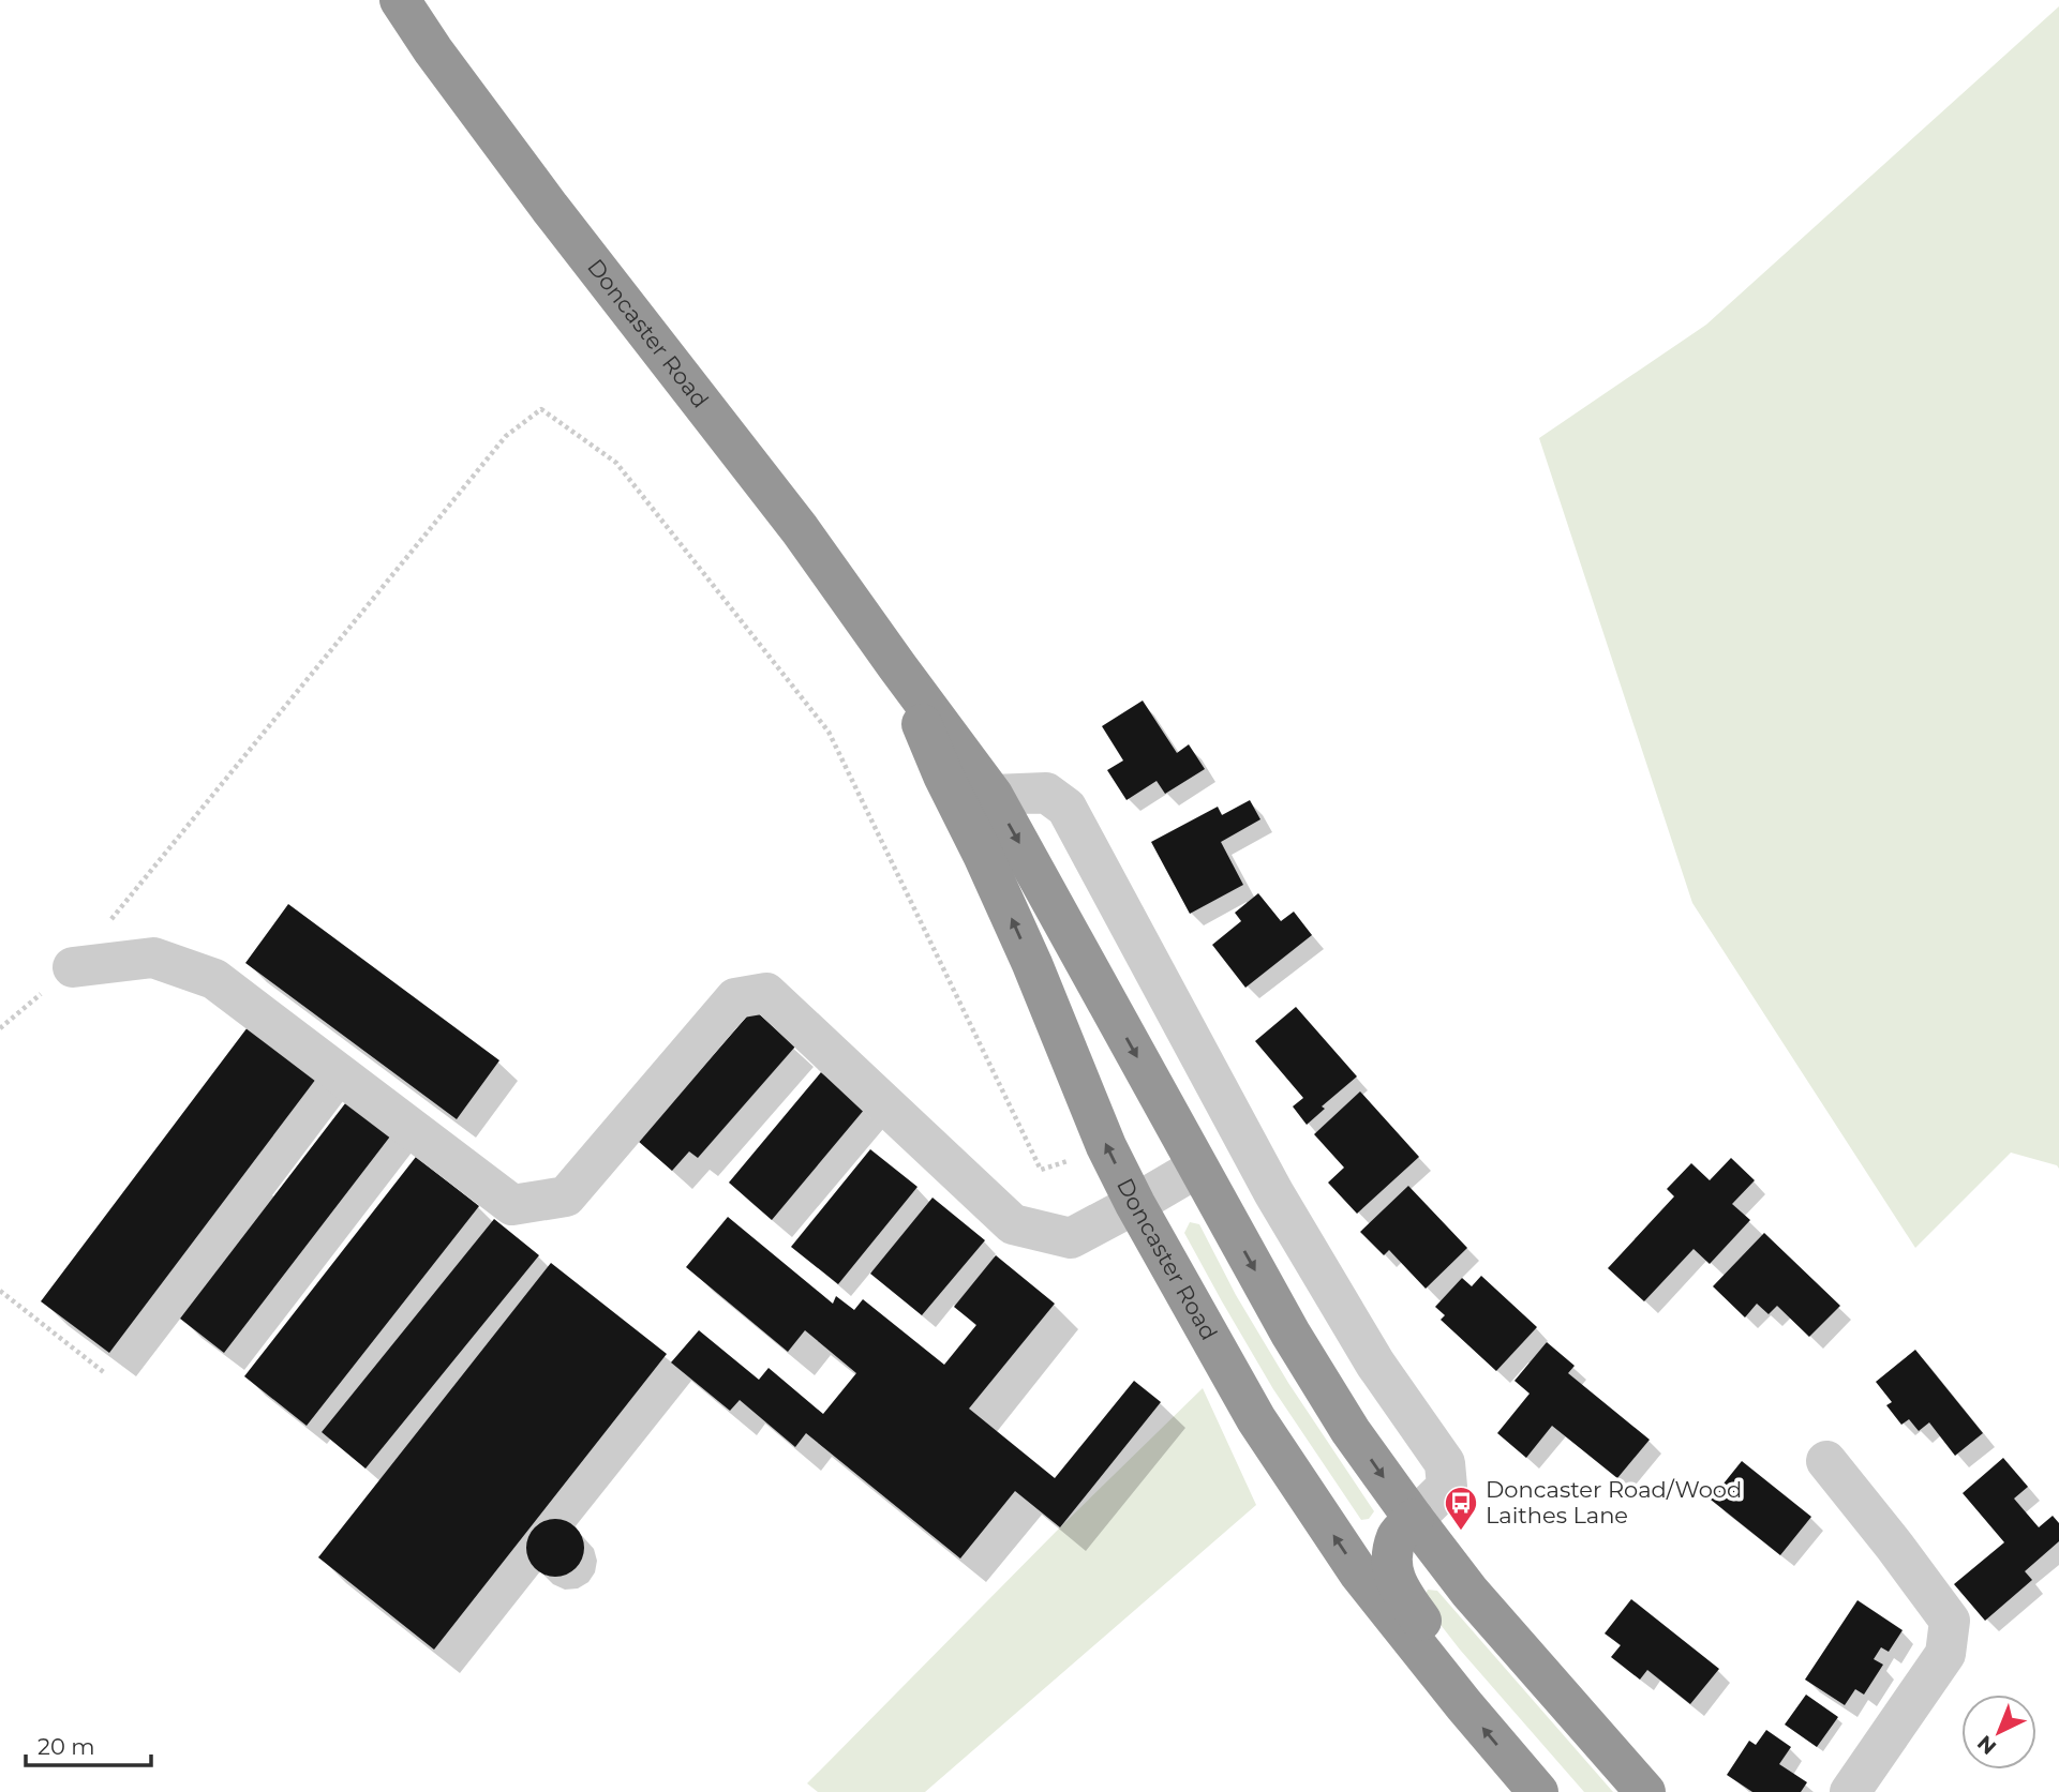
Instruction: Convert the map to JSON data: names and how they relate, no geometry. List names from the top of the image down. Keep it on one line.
{"streets":{"highway":["Doncaster Road"]},"places":{"bus stop":["Doncaster Road/Wood Laithes Lane"]},"scale_bar":"20 m","north":"bottom left"}
